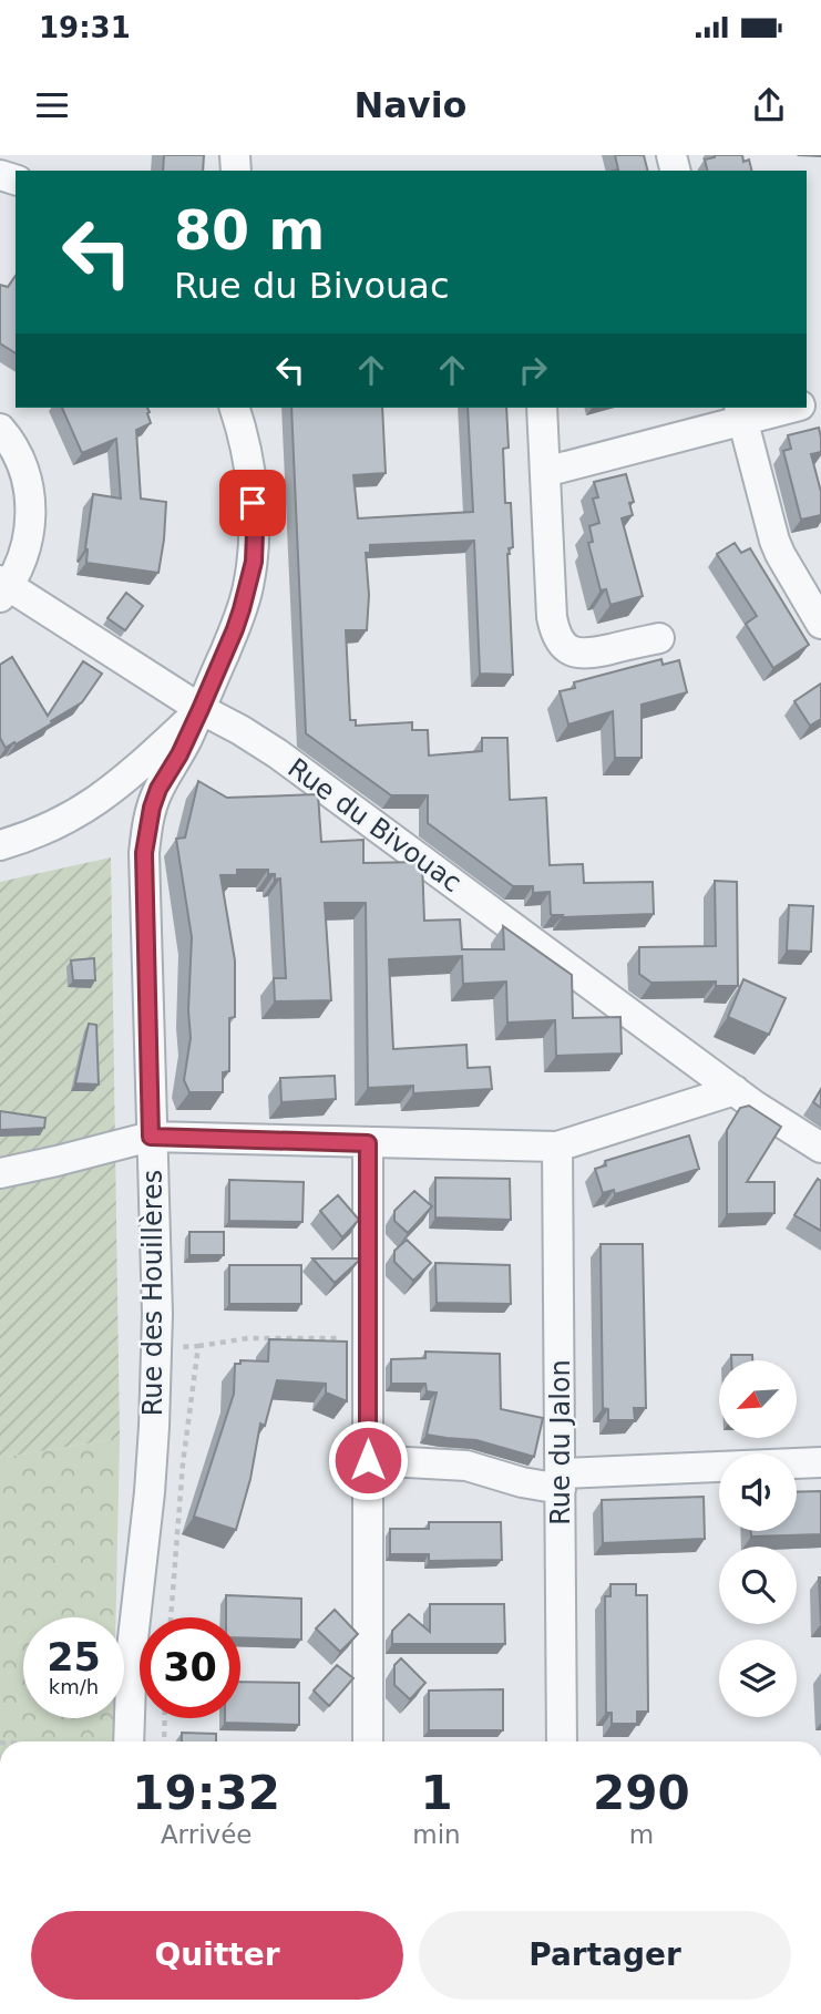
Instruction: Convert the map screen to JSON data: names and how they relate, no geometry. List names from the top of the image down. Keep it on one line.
{"streets":{"street":["Rue du Bivouac","Rue des Houillères","Rue du Jalon"]},"crossings":[["Rue du Bivouac","Rue des Houillères"]],"north":"bottom left","page":{"status":"19:31","header":"Navio","turn":["80 m","Rue du Bivouac"],"speed":"25 km/h","limit":"30","eta":["19:32","Arrivée","1","min","290","m"],"buttons":["Quitter","Partager"]}}
